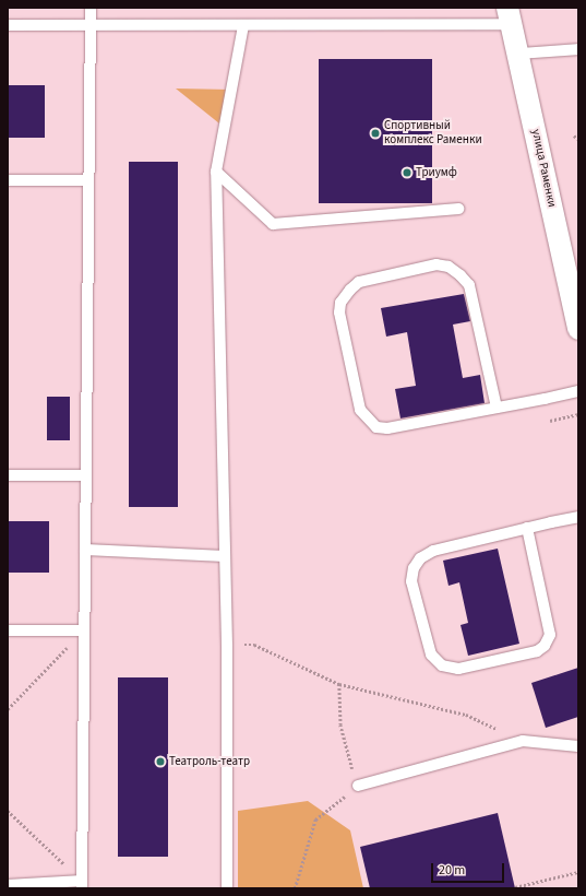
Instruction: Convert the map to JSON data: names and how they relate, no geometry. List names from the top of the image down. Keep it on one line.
{"streets":{"street":["улица Раменки"]},"places":["Спортивный комплекс Раменки","Триумф","Театроль-театр"],"scale_bar":"20 m"}
